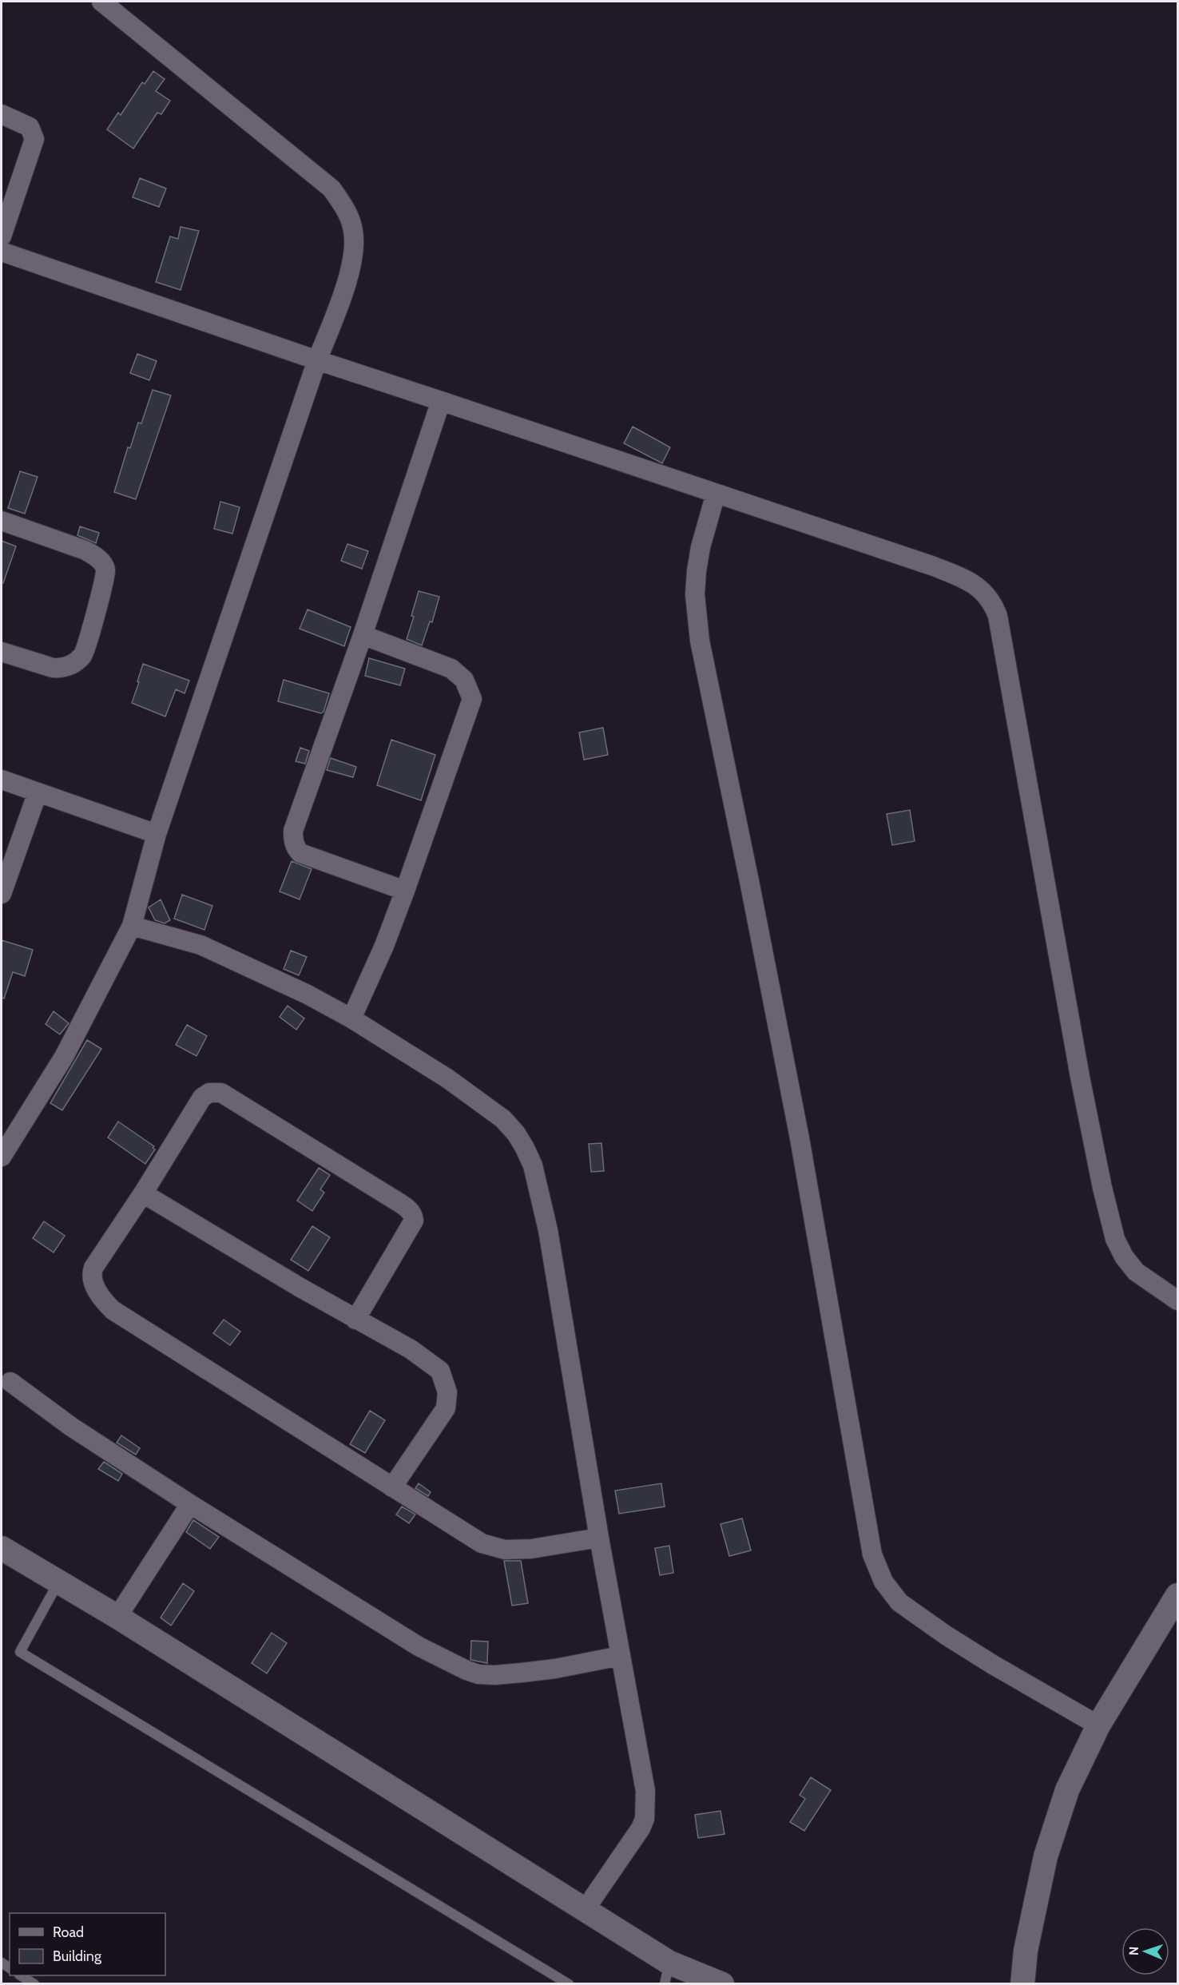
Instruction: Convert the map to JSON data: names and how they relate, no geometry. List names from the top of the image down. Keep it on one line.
{"legend":["Road","Building"],"north":"left"}
